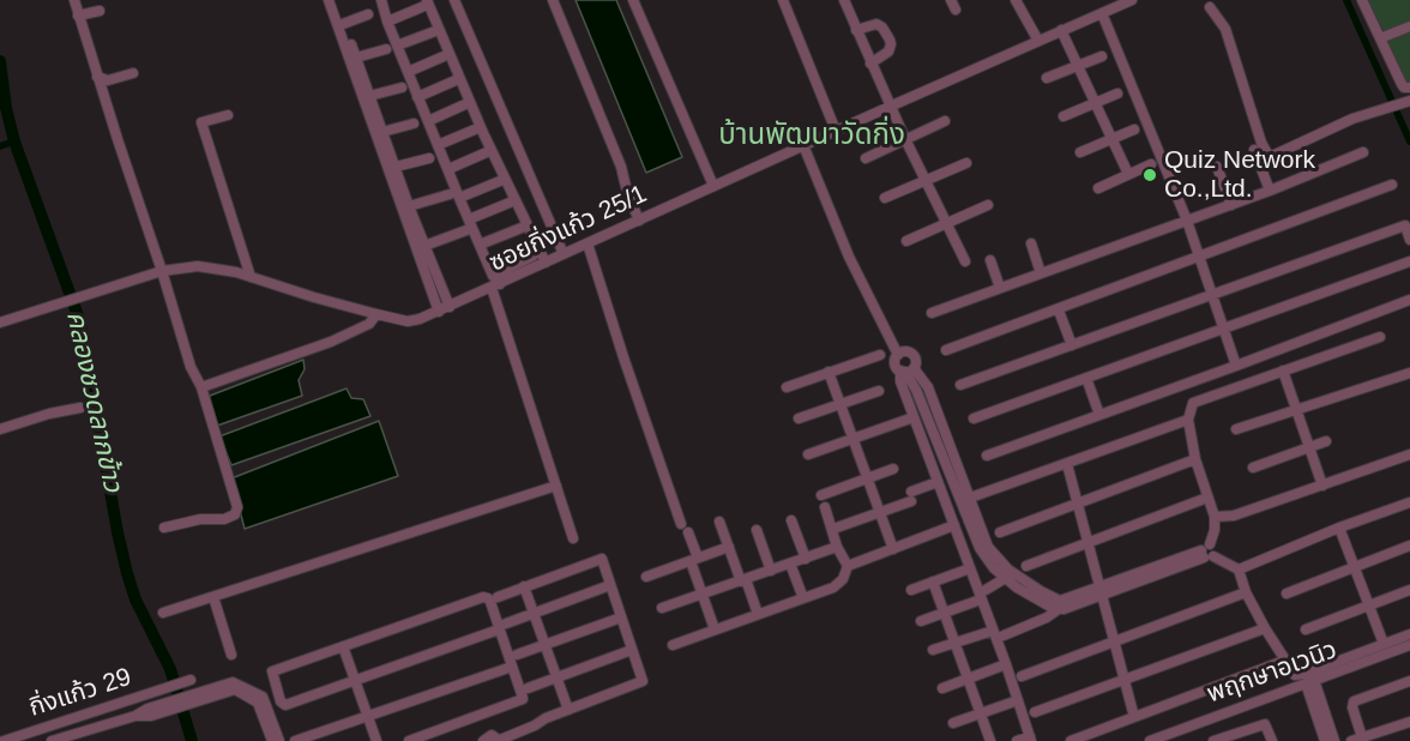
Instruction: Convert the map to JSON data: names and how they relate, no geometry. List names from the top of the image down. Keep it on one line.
{"streets":{"street":["ซอยกิ่งแก้ว 25/1","พฤกษาอเวนิว","กิ่งแก้ว 29"]},"districts":["บ้านพัฒนาวัดกิ่ง"],"water":["คลองชวดลากข้าว"],"places":["Quiz Network Co.,Ltd."]}
